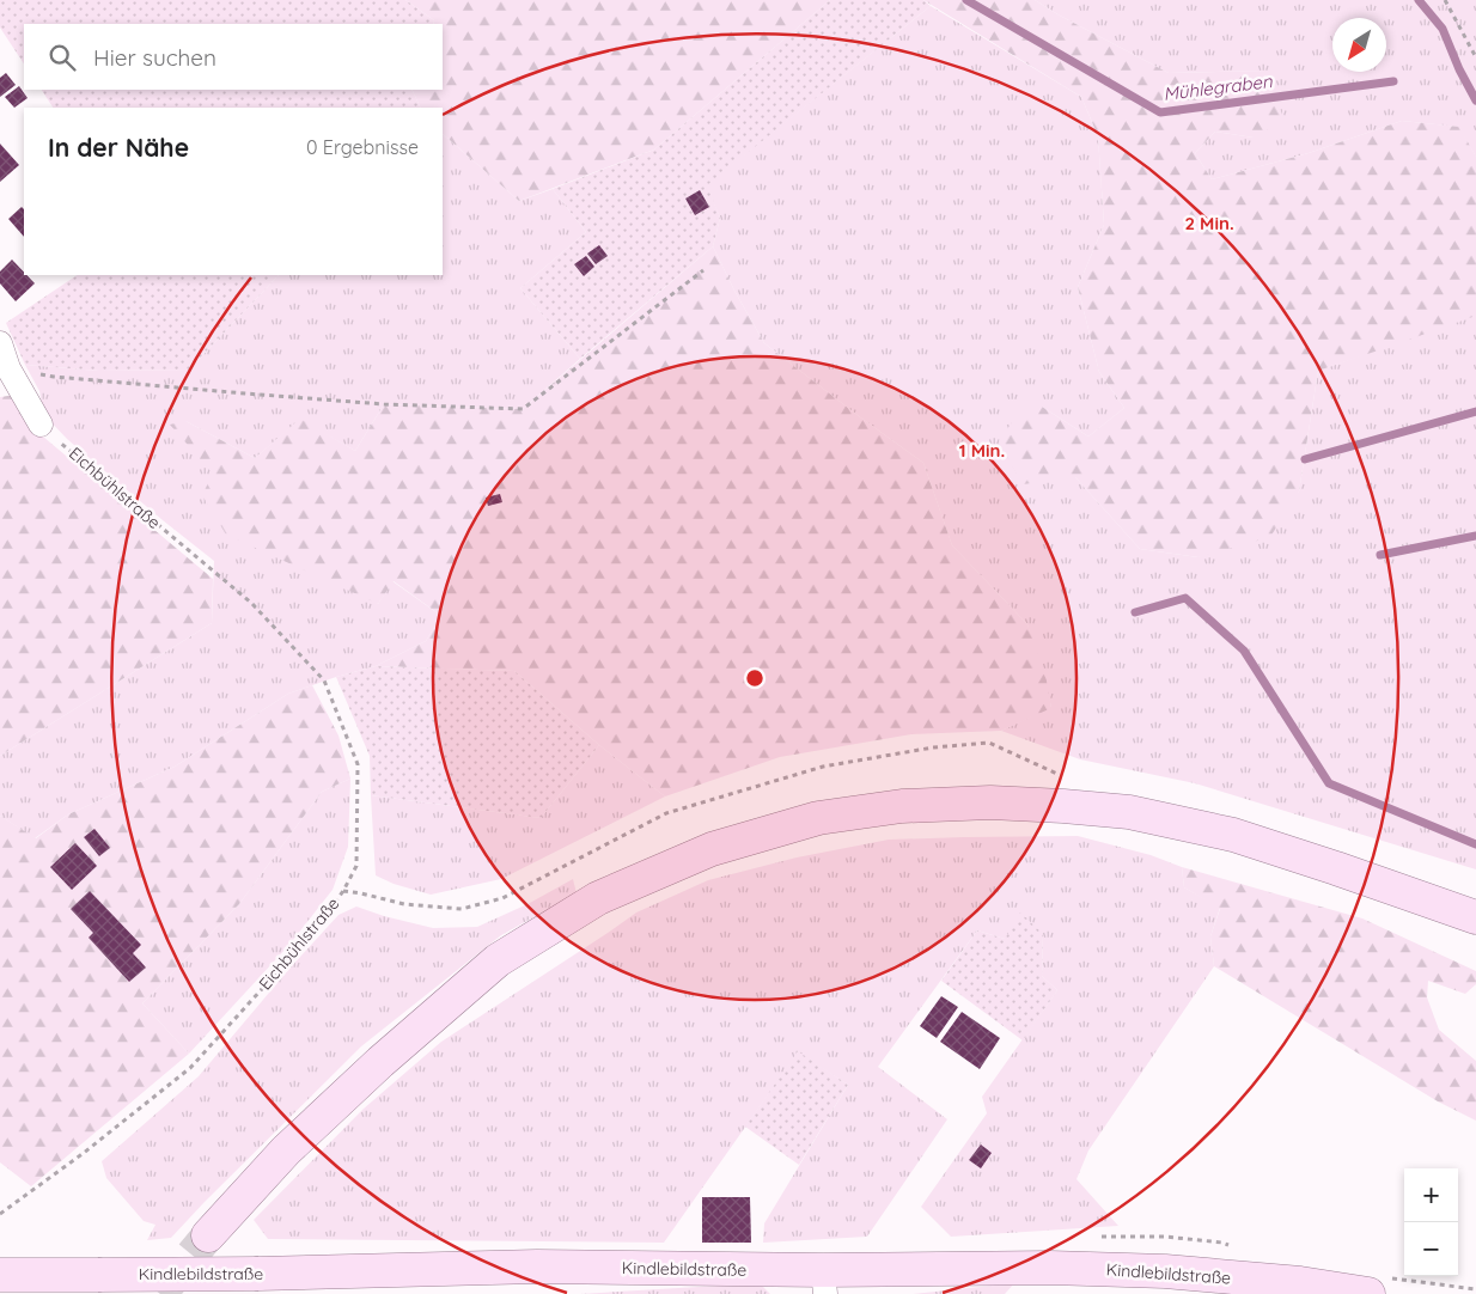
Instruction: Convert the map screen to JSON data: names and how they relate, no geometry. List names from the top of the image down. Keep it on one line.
{"streets":{"main road":["Kindlebildstraße"],"path":["Eichbühlstraße"]},"water":["Mühlegraben"],"north":"bottom left","page":{"search":"Hier suchen","heading":["In der Nähe","0 Ergebnisse"],"map_buttons":["+","−"]},"rings":["2 Min.","1 Min."]}
